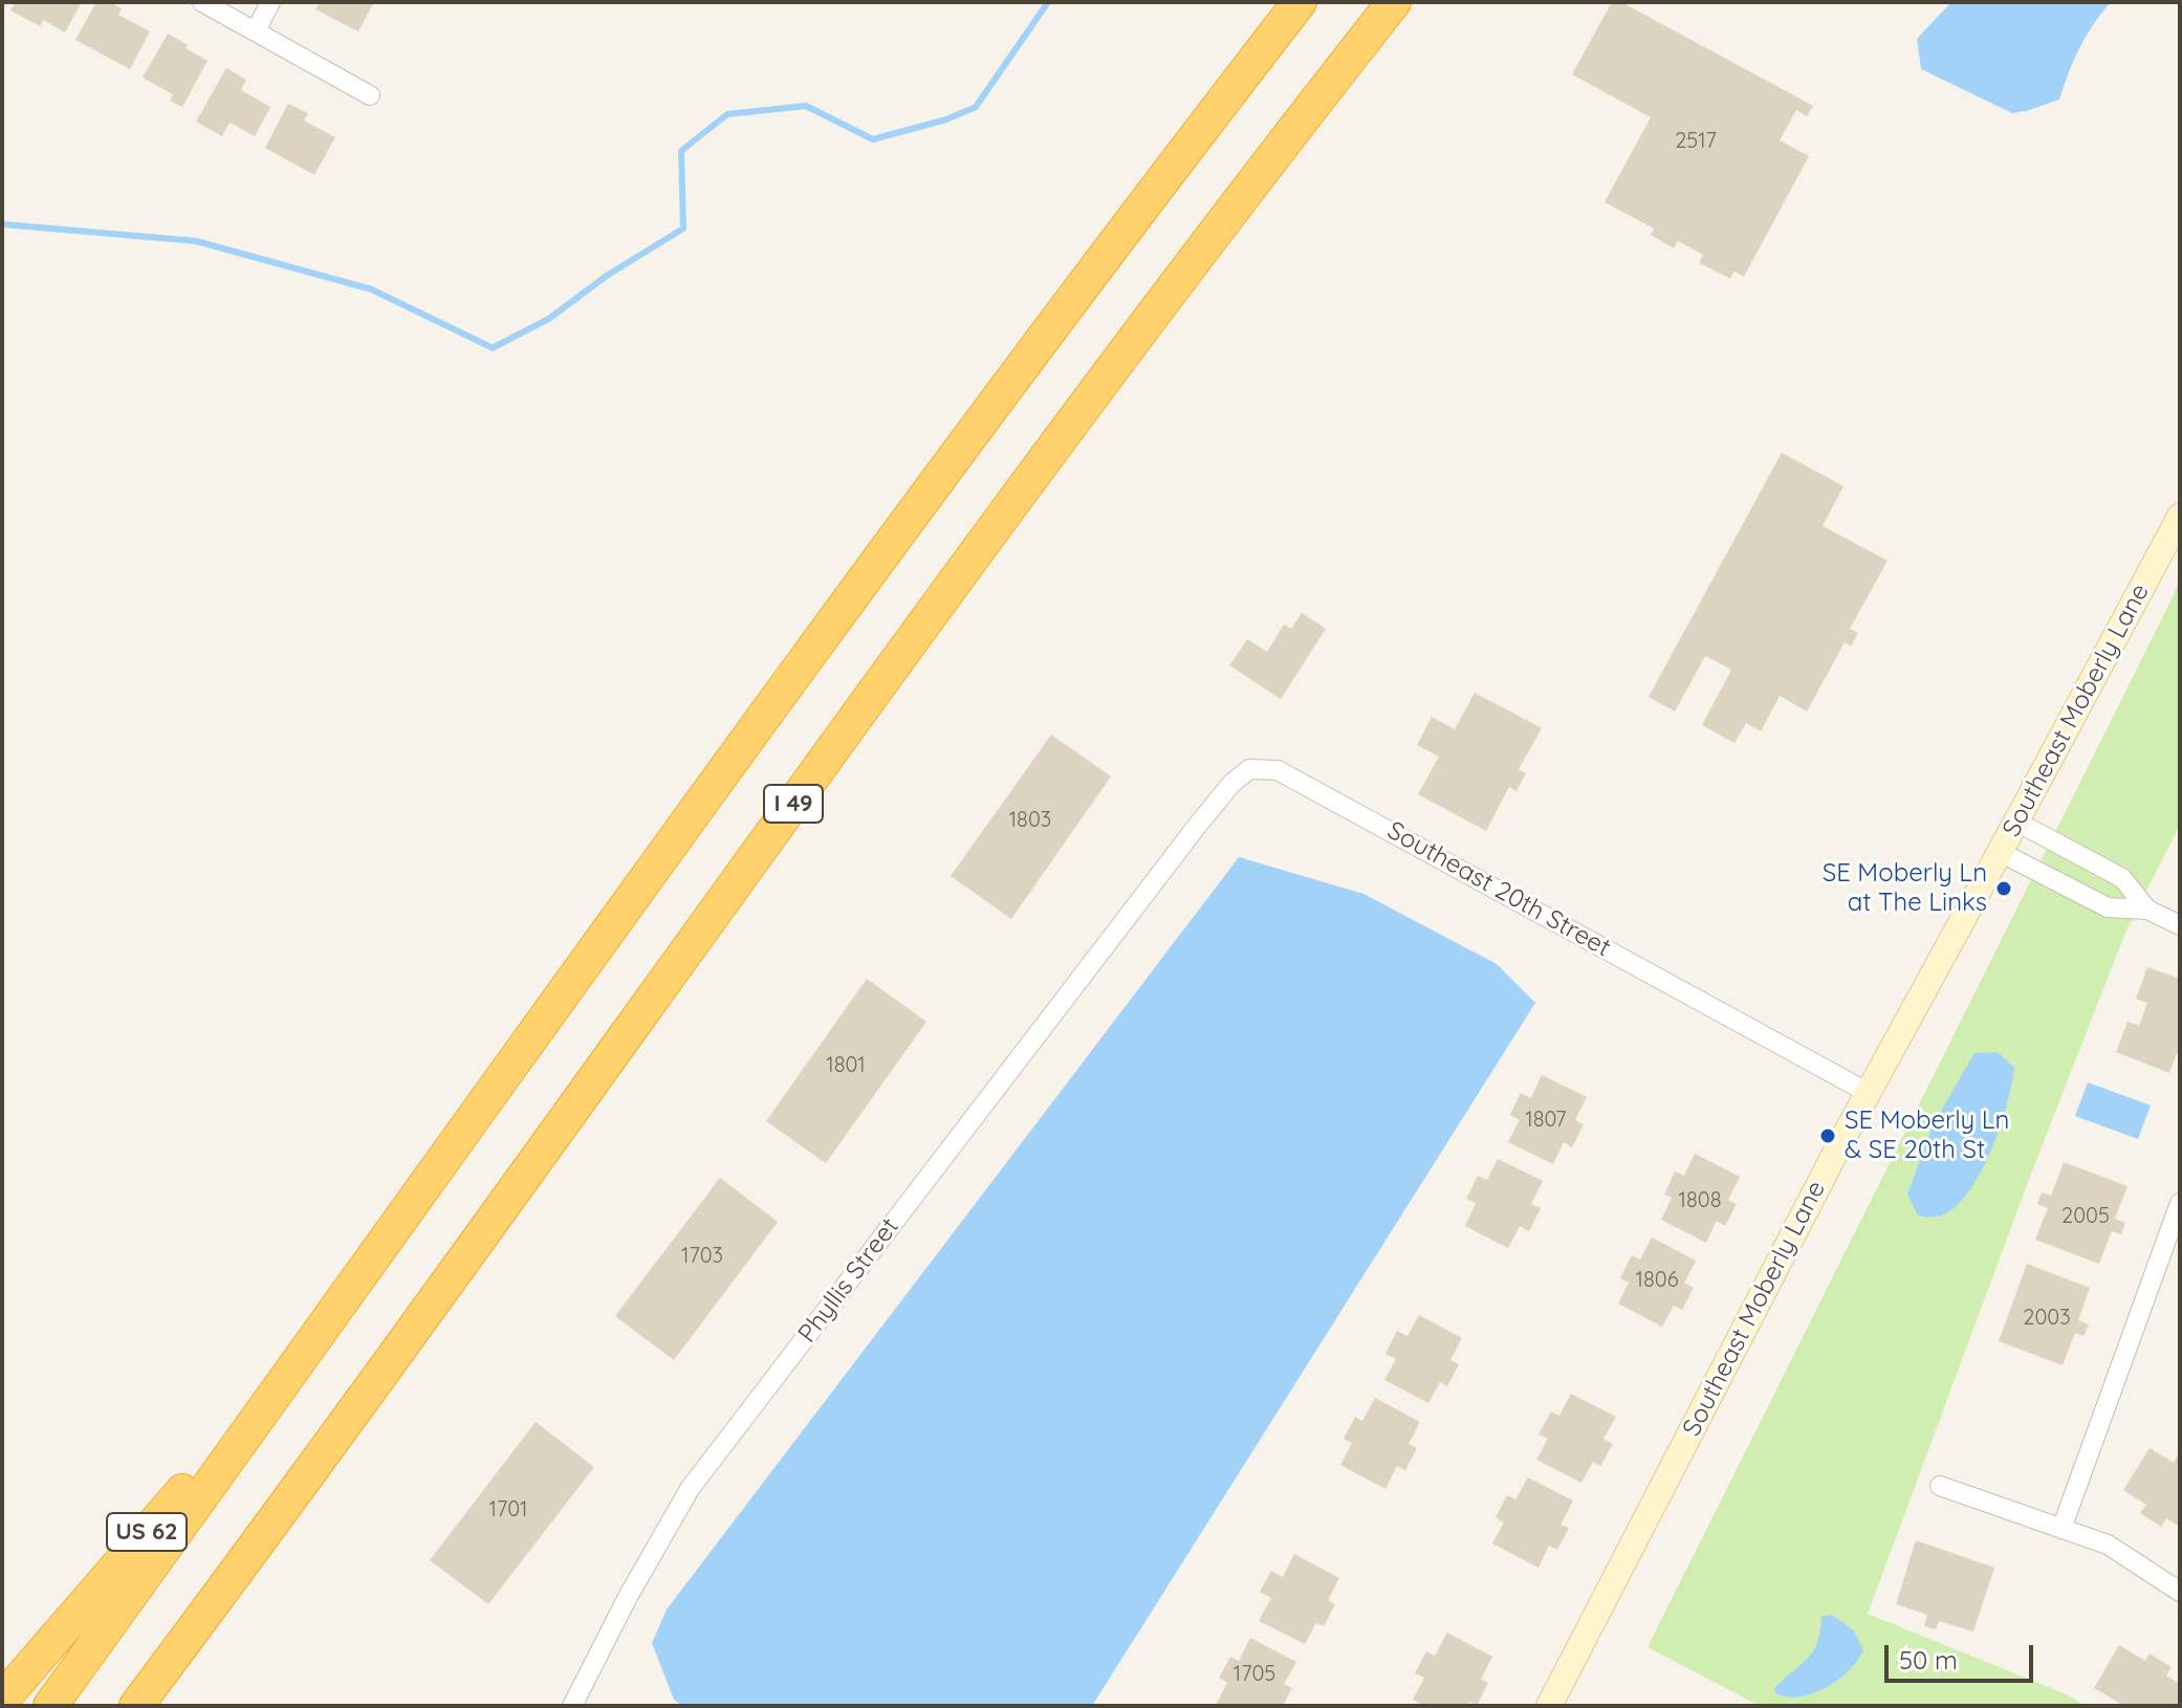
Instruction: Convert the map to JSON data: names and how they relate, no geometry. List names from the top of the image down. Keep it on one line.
{"streets":{"highway":["I 49","US 62"],"street":["Southeast Moberly Lane","Southeast 20th Street","Phyllis Street"]},"crossings":[["Southeast Moberly Lane","Southeast 20th Street"],["Southeast 20th Street","Phyllis Street"]],"places":["SE Moberly Ln at The Links","SE Moberly Ln & SE 20th St"],"house_numbers":["2517","1803","1801","1807","1808","2005","1703","1806","2003","1701","1705"],"scale_bar":"50 m"}
